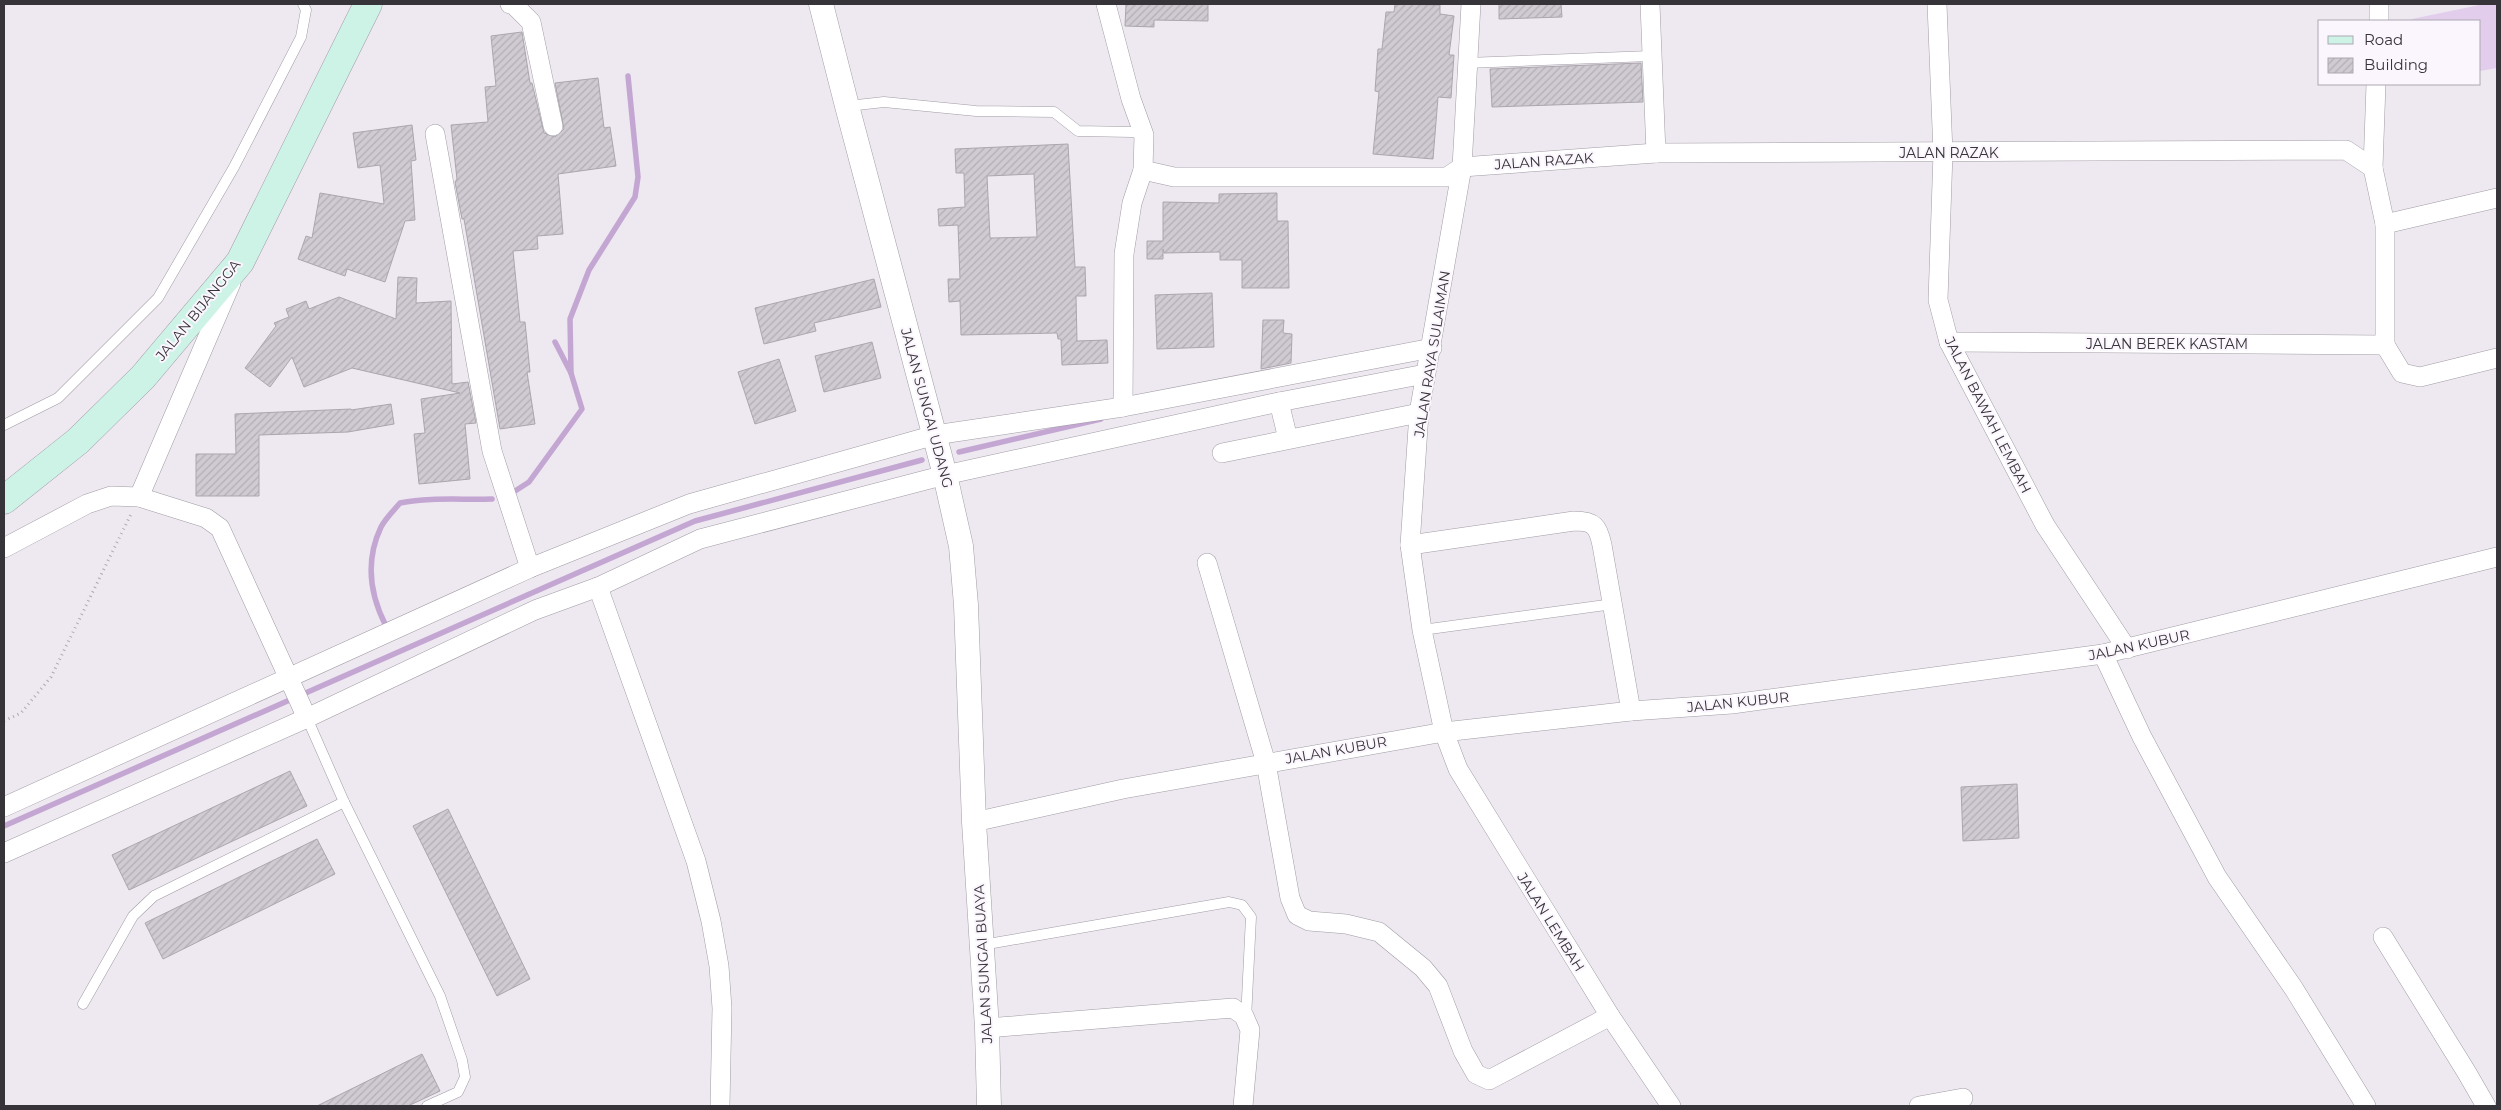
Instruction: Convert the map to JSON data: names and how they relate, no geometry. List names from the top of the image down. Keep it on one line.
{"streets":{"main road":["JALAN BIJANGGA"],"street":["JALAN RAZAK","JALAN BEREK KASTAM","JALAN RAYA SULAIMAN","JALAN SUNGAI UDANG","JALAN BAWAH LEMBAH","JALAN KUBUR","JALAN LEMBAH","JALAN SUNGAI BUAYA"]},"crossings":[["JALAN RAZAK","JALAN RAYA SULAIMAN"],["JALAN RAZAK","JALAN BAWAH LEMBAH"],["JALAN BEREK KASTAM","JALAN BAWAH LEMBAH"],["JALAN RAYA SULAIMAN","JALAN KUBUR"],["JALAN RAYA SULAIMAN","JALAN LEMBAH"],["JALAN SUNGAI UDANG","JALAN KUBUR"],["JALAN SUNGAI UDANG","JALAN SUNGAI BUAYA"],["JALAN BAWAH LEMBAH","JALAN KUBUR"],["JALAN KUBUR","JALAN LEMBAH"],["JALAN KUBUR","JALAN SUNGAI BUAYA"]],"legend":["Road","Building"]}
